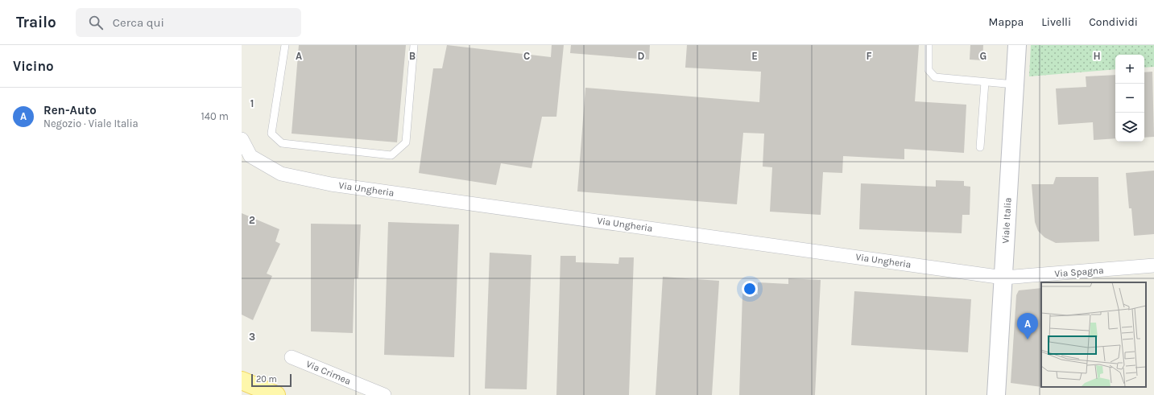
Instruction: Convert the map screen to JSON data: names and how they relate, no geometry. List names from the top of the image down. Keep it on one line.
{"streets":{"street":["Via Ungheria","Viale Italia","Via Spagna","Via Crimea"]},"crossings":[["Via Ungheria","Viale Italia"],["Via Ungheria","Via Spagna"],["Viale Italia","Via Spagna"]],"scale_bar":"20 m","page":{"header":"Trailo","search":"Cerca qui","nav":["Mappa","Livelli","Condividi"],"heading":"Vicino","map_buttons":["+","−"],"list":[{"mark":"A","name":"Ren-Auto","note":"Negozio · Viale Italia","value":"140 m"}],"pins":"A","scale":"20 m"},"grid":{"columns":["A","B","C","D","E","F","G","H"],"rows":["1","2","3"]}}
